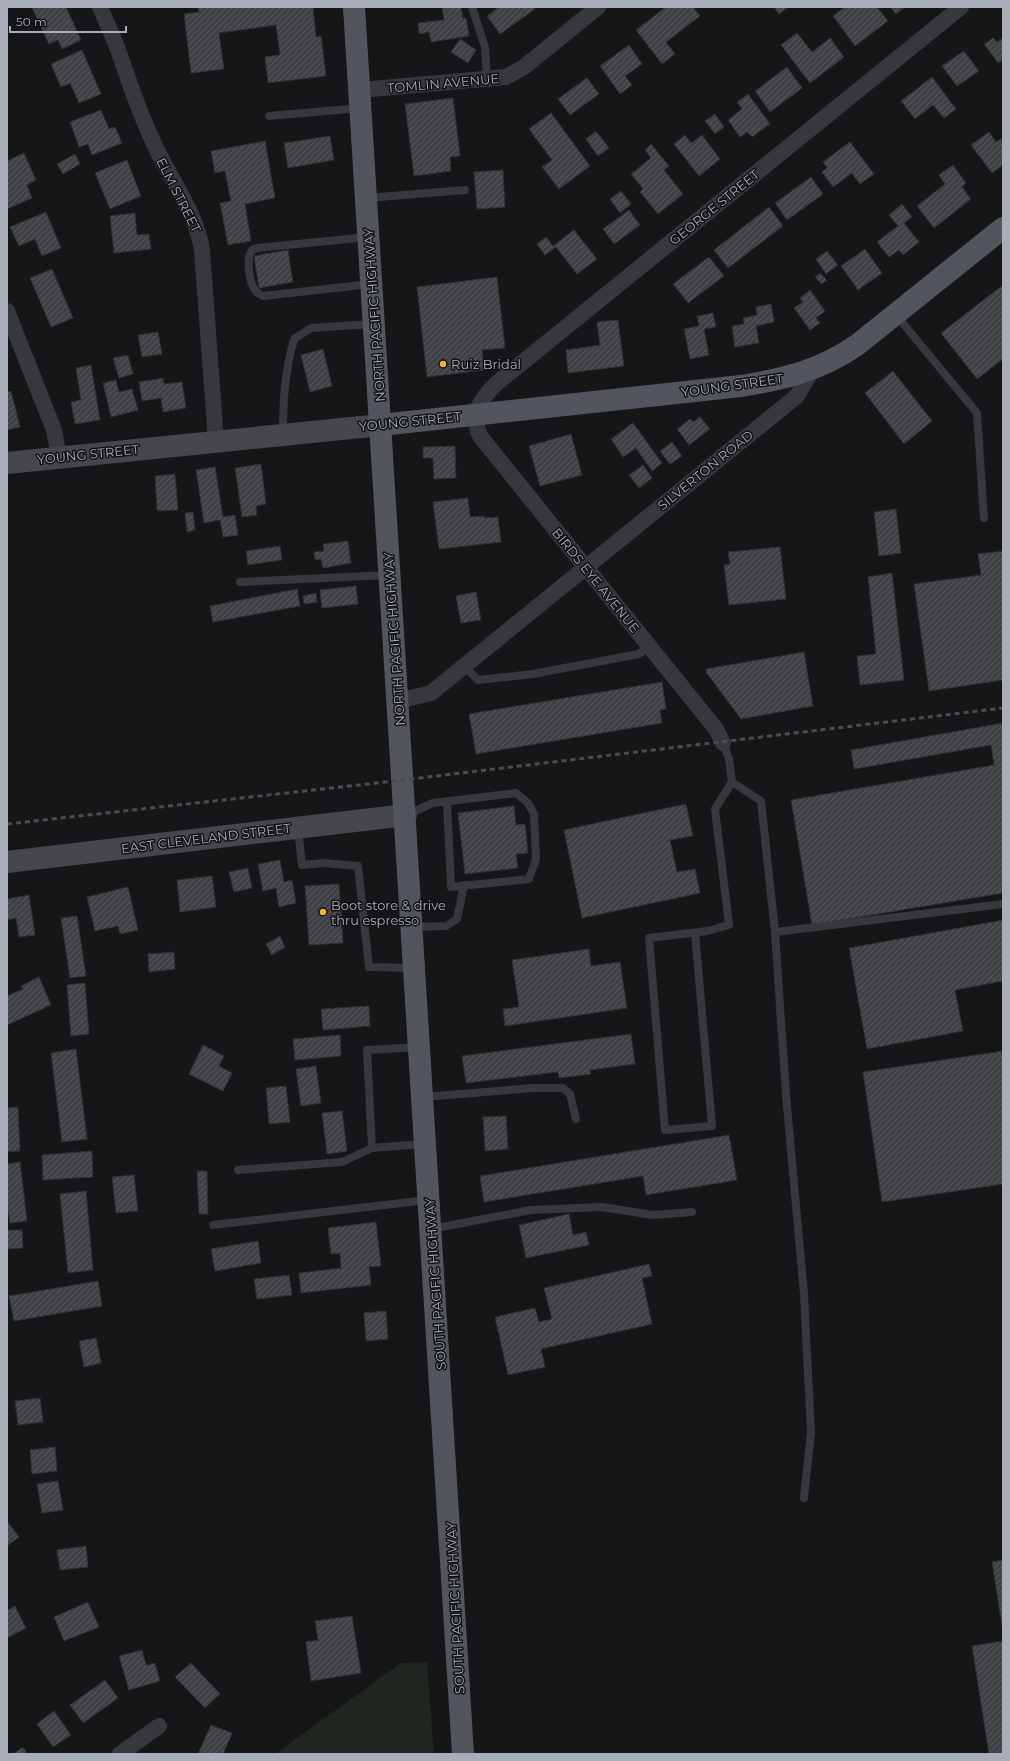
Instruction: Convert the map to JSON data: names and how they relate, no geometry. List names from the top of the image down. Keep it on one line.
{"streets":{"main road":["NORTH PACIFIC HIGHWAY","YOUNG STREET","SOUTH PACIFIC HIGHWAY"],"street":["TOMLIN AVENUE","ELM STREET","GEORGE STREET","SILVERTON ROAD","BIRDS EYE AVENUE","EAST CLEVELAND STREET"]},"crossings":[["TOMLIN AVENUE","NORTH PACIFIC HIGHWAY"],["ELM STREET","YOUNG STREET"],["GEORGE STREET","YOUNG STREET"],["GEORGE STREET","BIRDS EYE AVENUE"],["NORTH PACIFIC HIGHWAY","YOUNG STREET"],["NORTH PACIFIC HIGHWAY","SILVERTON ROAD"],["NORTH PACIFIC HIGHWAY","EAST CLEVELAND STREET"],["NORTH PACIFIC HIGHWAY","SOUTH PACIFIC HIGHWAY"],["YOUNG STREET","SILVERTON ROAD"],["YOUNG STREET","BIRDS EYE AVENUE"],["SILVERTON ROAD","BIRDS EYE AVENUE"],["EAST CLEVELAND STREET","SOUTH PACIFIC HIGHWAY"]],"places":["Ruiz Bridal","Boot store & drive thru espresso"],"scale_bar":"50 m"}
